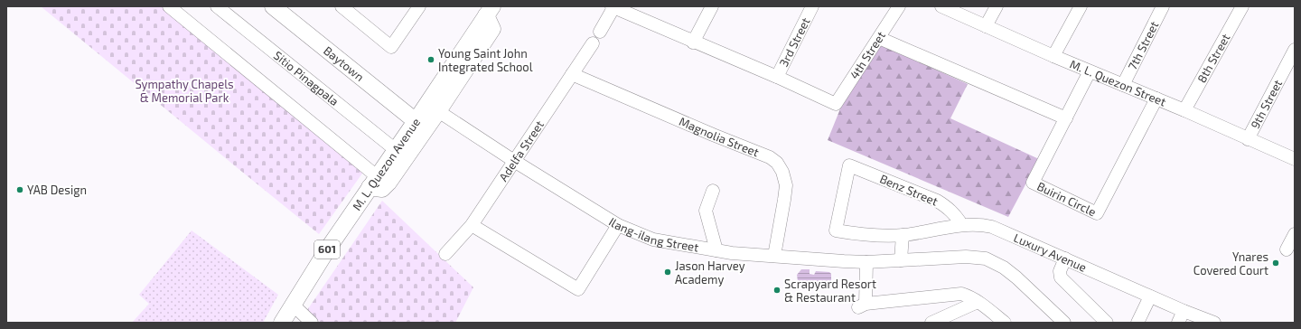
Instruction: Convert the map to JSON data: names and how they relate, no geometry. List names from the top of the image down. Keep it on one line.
{"streets":{"main road":["Baytown","M. L. Quezon Avenue","601"],"street":["3rd Street","7th Street","4th Street","8th Street","Sitio Pinagpala","M. L. Quezon Street","9th Street","Magnolia Street","Adelfa Street","Benz Street","Buirin Circle","Ilang-ilang Street","Luxury Avenue"]},"crossings":[["3rd Street","4th Street"],["7th Street","M. L. Quezon Street"],["8th Street","M. L. Quezon Street"],["Baytown","M. L. Quezon Avenue"],["Sitio Pinagpala","M. L. Quezon Avenue"],["M. L. Quezon Street","9th Street"],["M. L. Quezon Street","Buirin Circle"],["Magnolia Street","Adelfa Street"],["Magnolia Street","Ilang-ilang Street"],["Adelfa Street","Ilang-ilang Street"],["Benz Street","Luxury Avenue"]],"parks":["Sympathy Chapels & Memorial Park"],"places":["Young Saint John Integrated School","YAB Design","Ynares Covered Court","Jason Harvey Academy","Scrapyard Resort & Restaurant"]}
